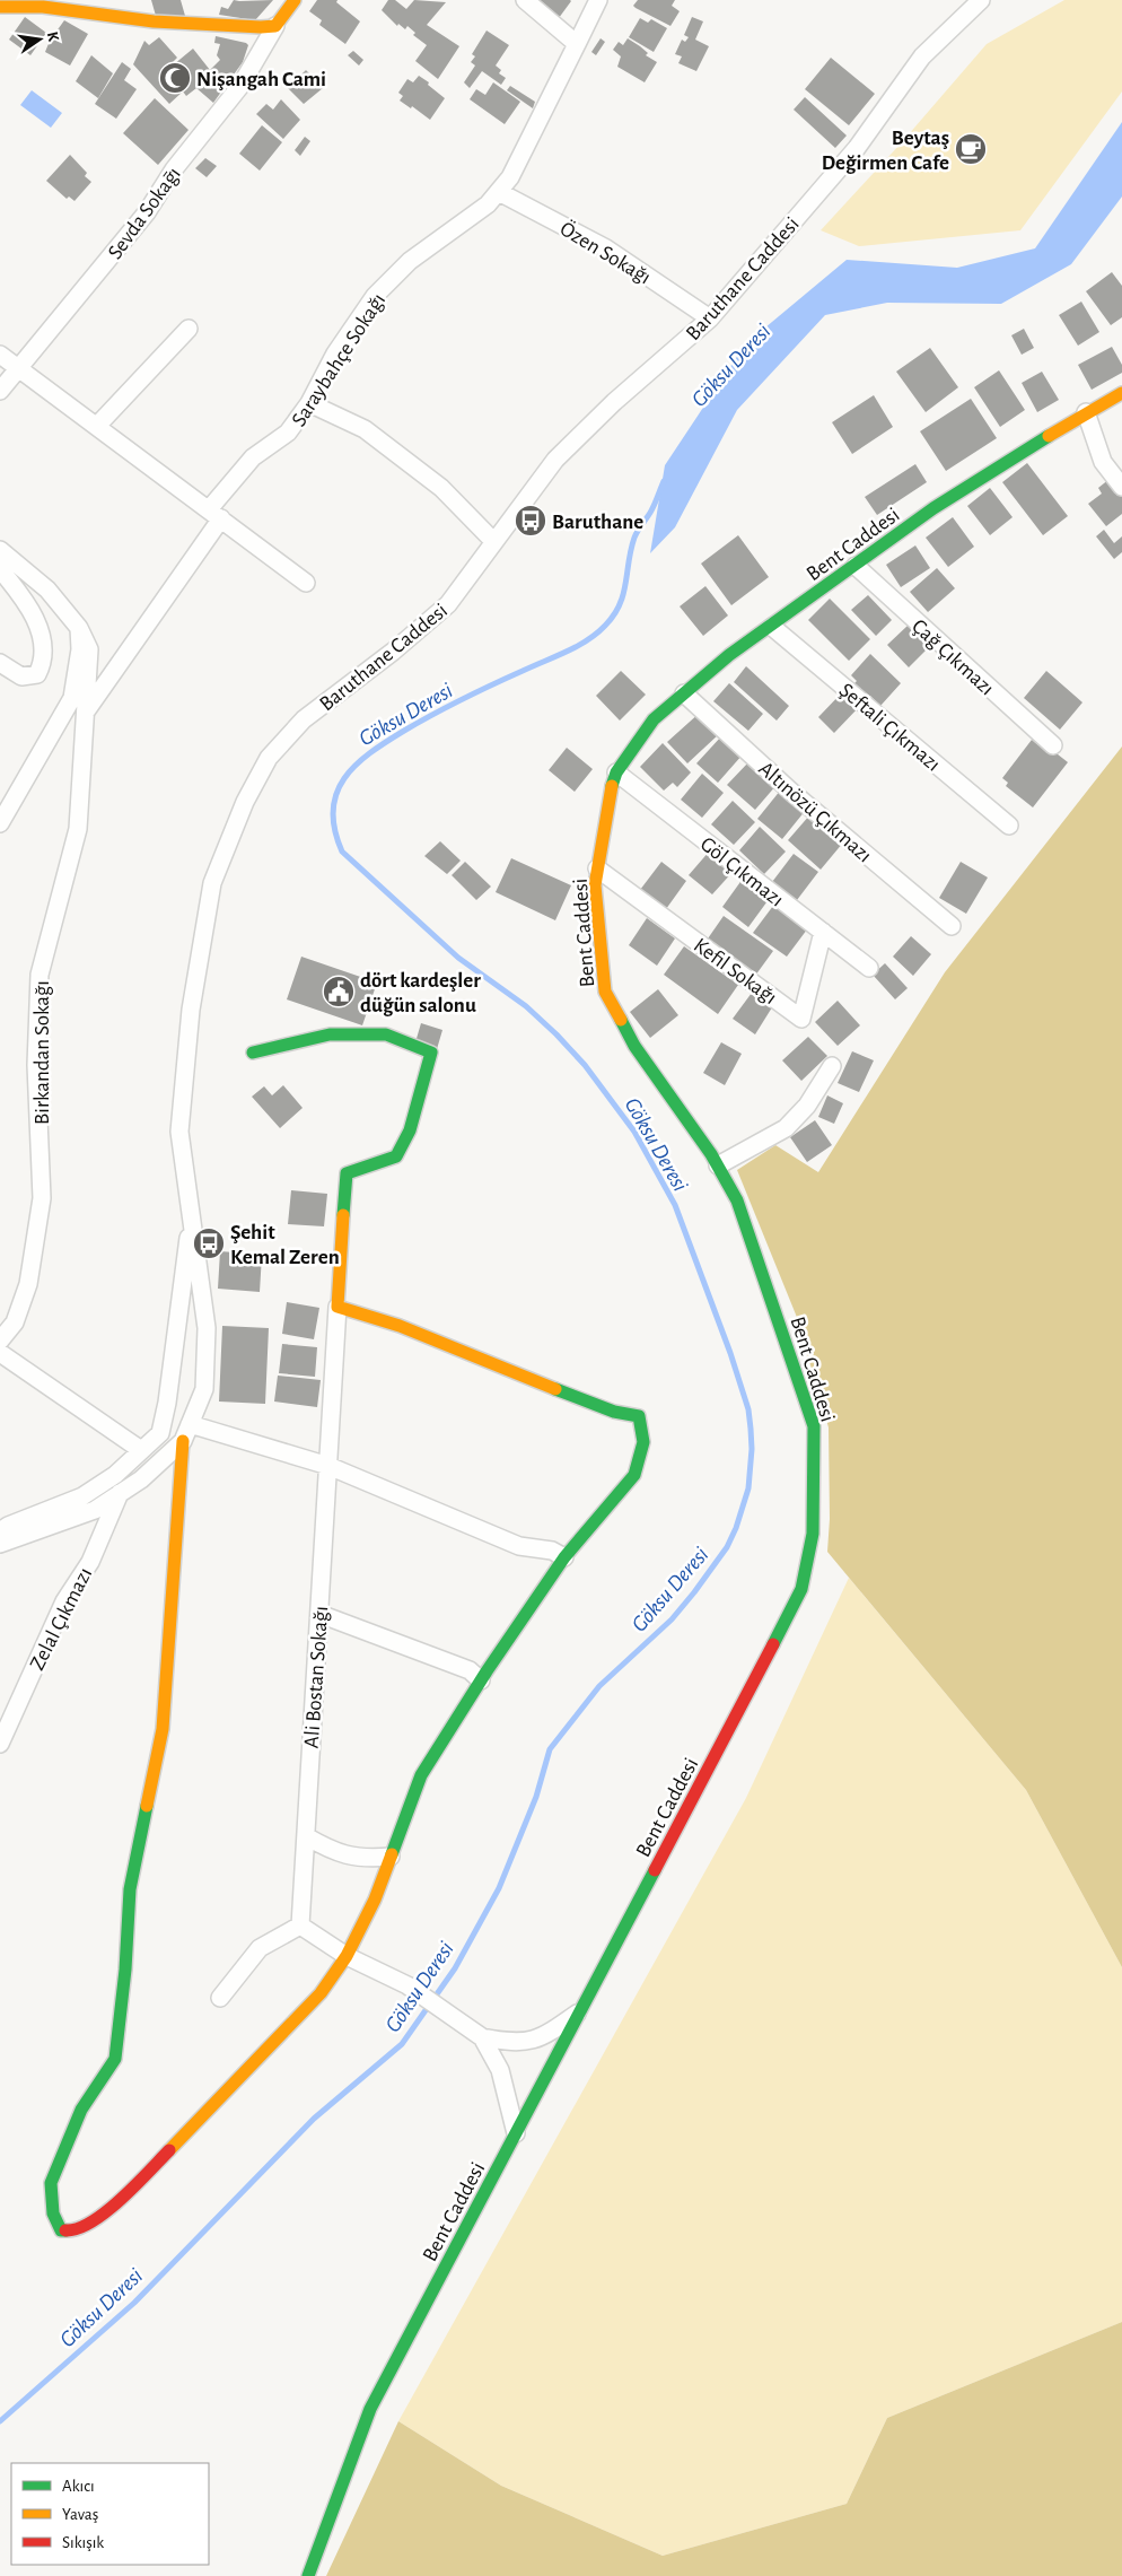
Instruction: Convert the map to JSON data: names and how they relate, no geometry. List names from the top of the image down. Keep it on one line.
{"streets":{"street":["Sevda Sokaḡı","Özen Sokağı","Baruthane Caddesi","Saraybahçe Sokağı","Bent Caddesi","Çağ Çıkmazı","Şeftali Çıkmazı","Altınözü Çıkmazı","Göl Çıkmazı","Kefil Sokağı","Birkandan Sokağı","Zelal Çıkmazı","Ali Bostan Sokağı"]},"crossings":[["Özen Sokağı","Baruthane Caddesi"],["Özen Sokağı","Saraybahçe Sokağı"],["Saraybahçe Sokağı","Birkandan Sokağı"],["Bent Caddesi","Çağ Çıkmazı"],["Bent Caddesi","Şeftali Çıkmazı"],["Bent Caddesi","Altınözü Çıkmazı"],["Bent Caddesi","Göl Çıkmazı"],["Bent Caddesi","Kefil Sokağı"],["Göl Çıkmazı","Kefil Sokağı"]],"water":["Göksu Deresi"],"places":{"mosque":["Nişangah Cami"],"cafe":["Beytaş Değirmen Cafe"],"bus stop":["Baruthane","Şehit Kemal Zeren"],"public building":["dört kardeşler düğün salonu"]},"legend":["Akıcı","Yavaş","Sıkışık"],"north":"right"}
